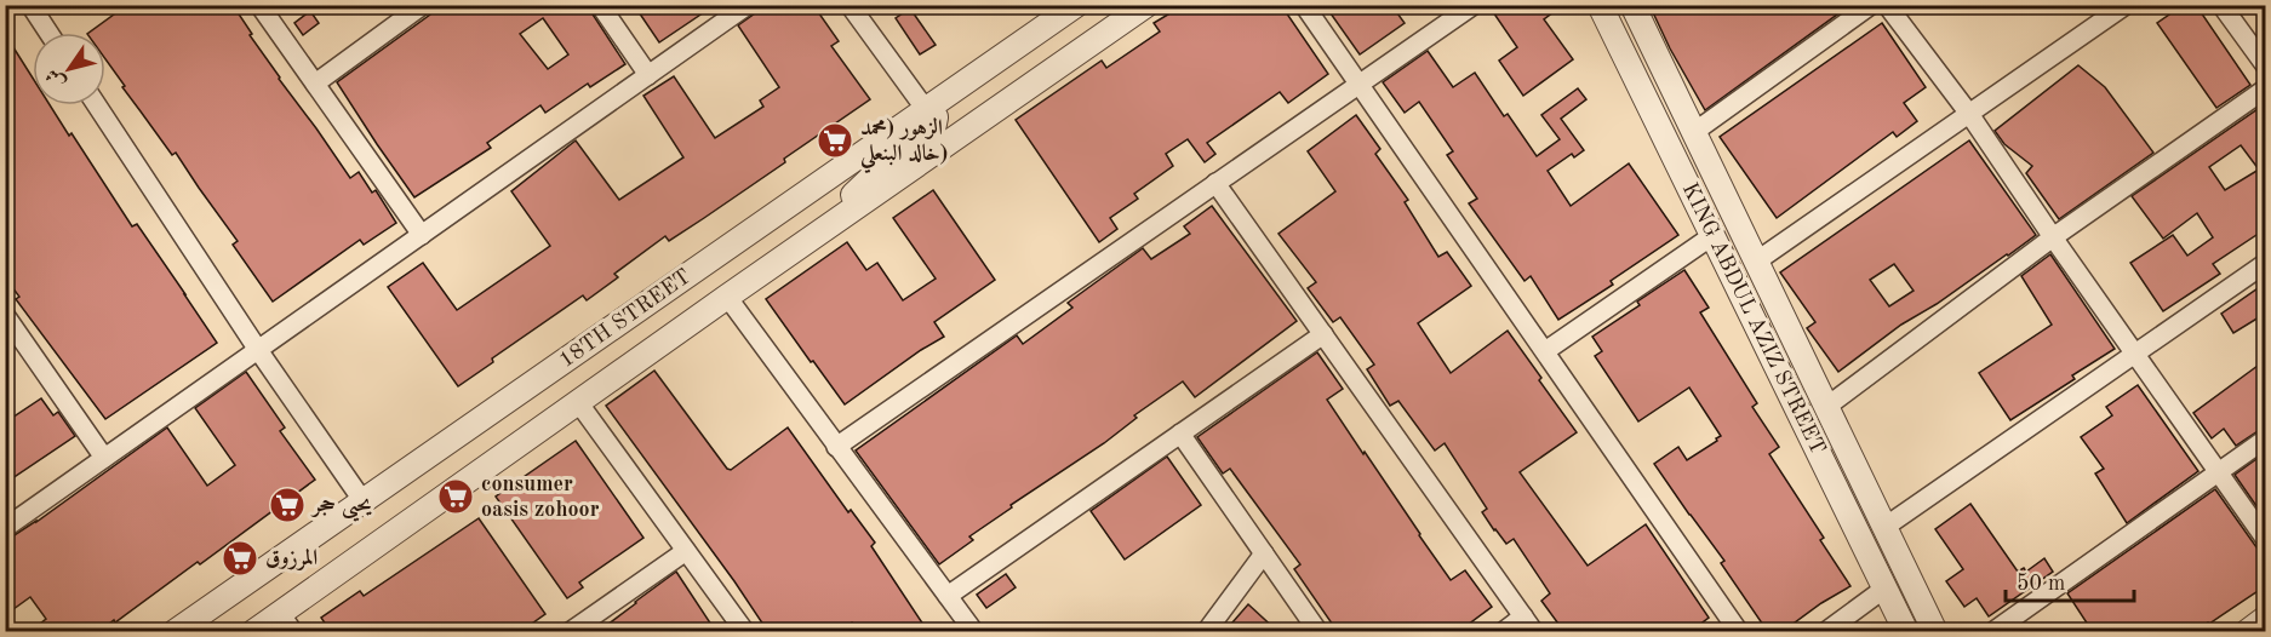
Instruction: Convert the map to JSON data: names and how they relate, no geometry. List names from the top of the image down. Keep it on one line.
{"streets":{"street":["18TH STREET","KING ABDUL AZIZ STREET"]},"places":{"supermarket":["الزهور (محمد خالد البنعلي)","consumer oasis zohoor","يحيى حجر","المرزوق"]},"scale_bar":"50 m","north":"bottom left"}
